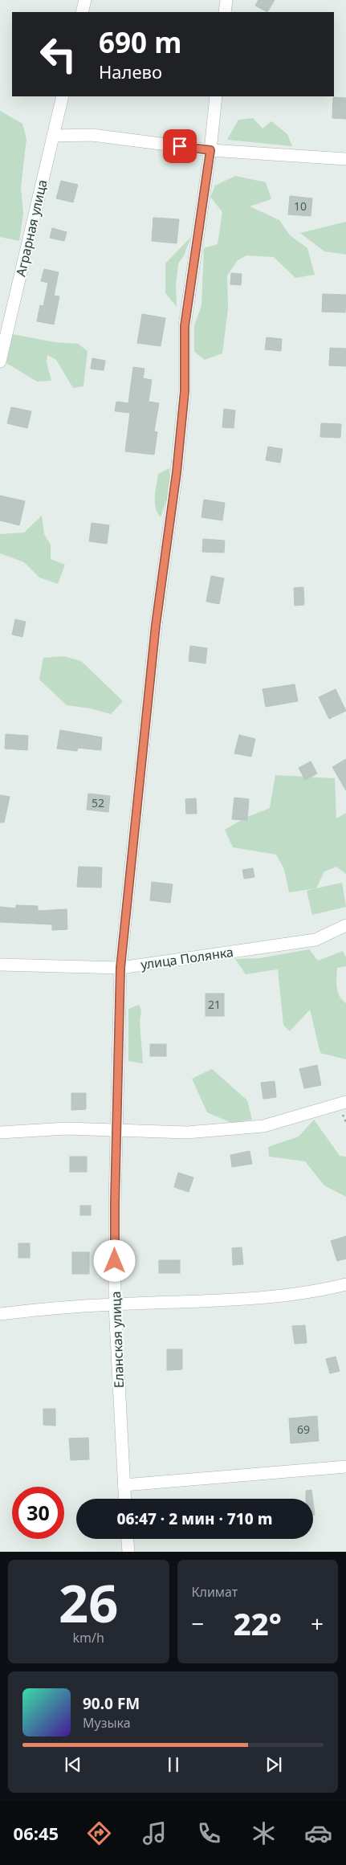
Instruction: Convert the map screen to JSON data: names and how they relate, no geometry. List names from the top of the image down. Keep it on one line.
{"streets":{"street":["Аграрная улица","улица Полянка","Еланская улица"]},"crossings":[["улица Полянка","Еланская улица"]],"house_numbers":["10","52","21","69"],"page":{"turn":["690 m","Налево"],"limit":"30","trip":"06:47 · 2 мин · 710 m","tile":[["26","km/h"],"Климат"],"heat":["−","22°","+"],"song":["90.0 FM","Музыка"],"tabs":"06:45"}}
